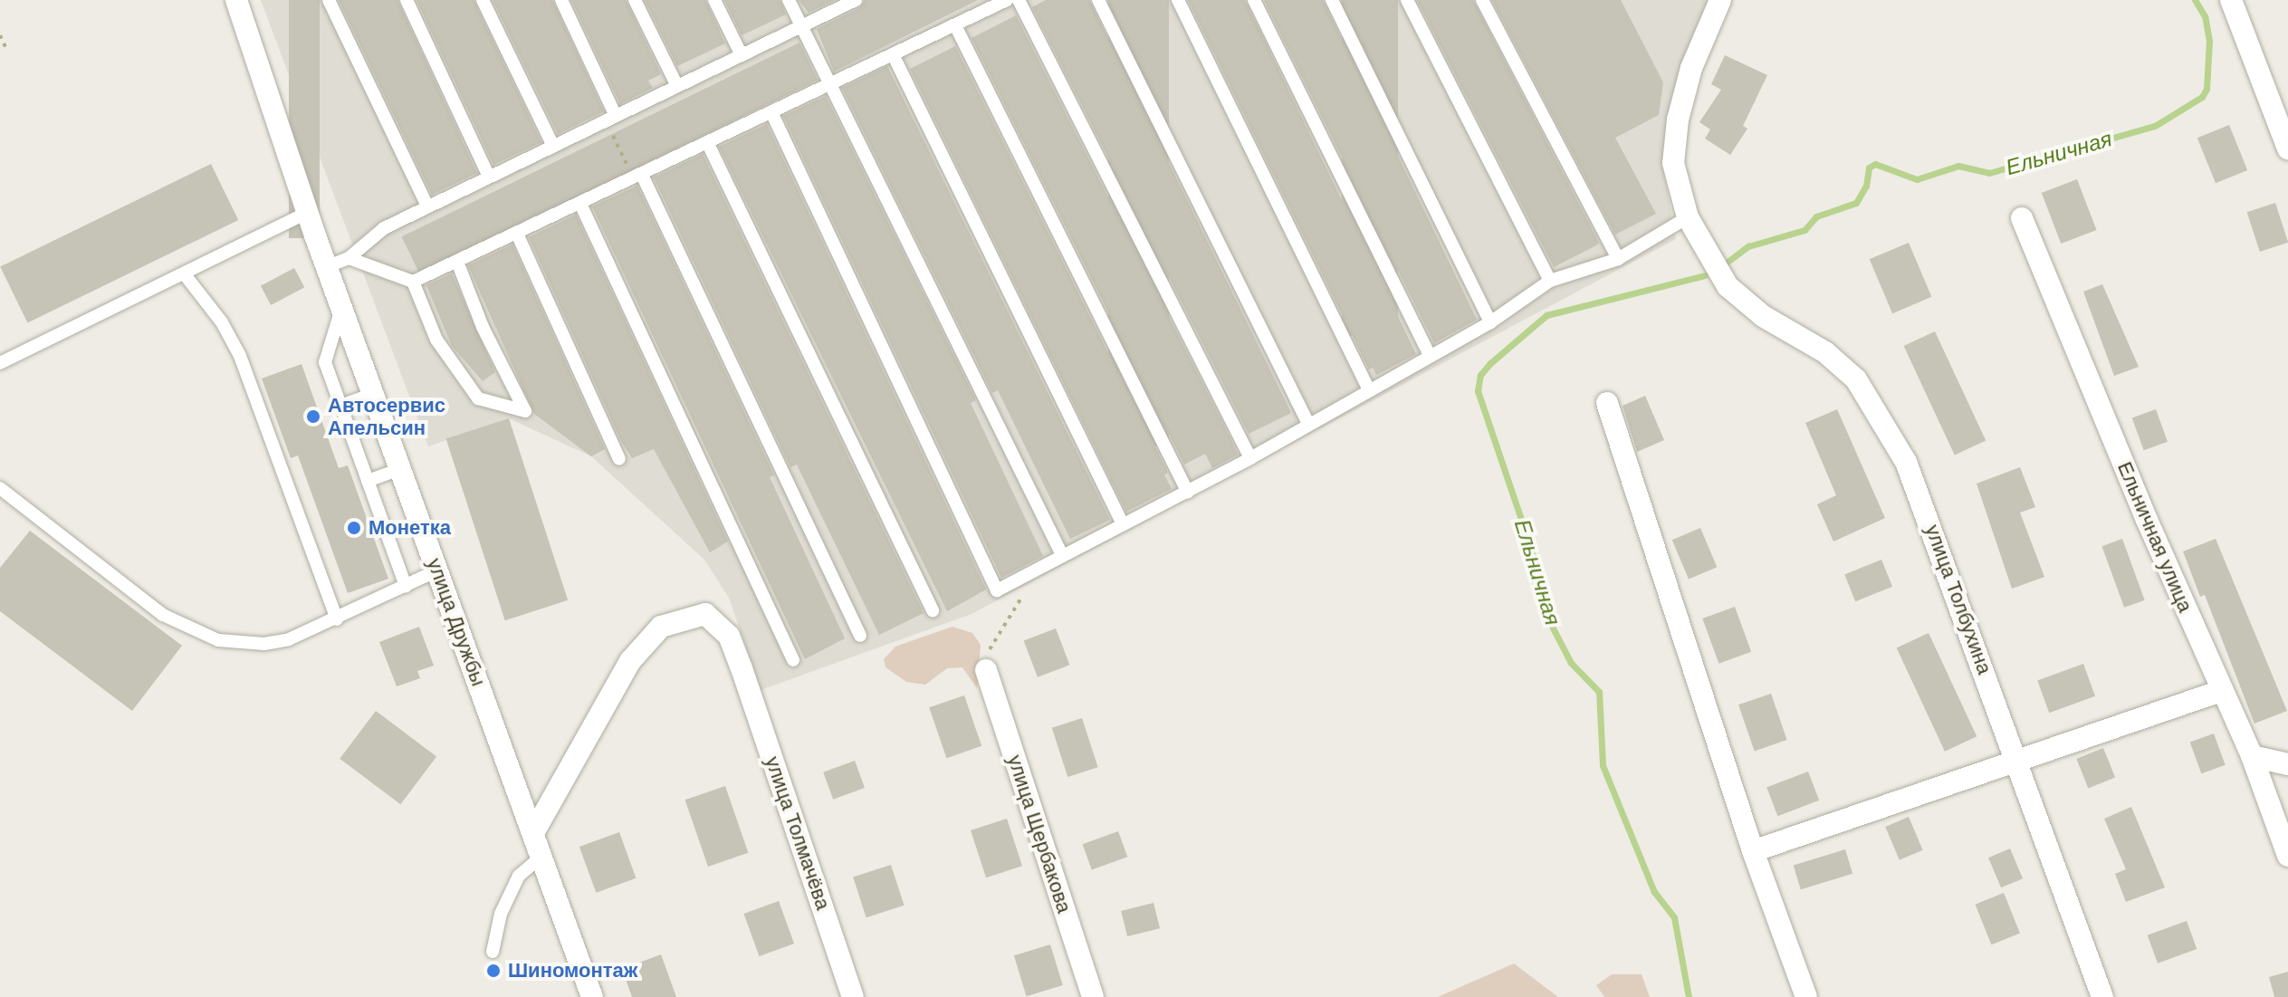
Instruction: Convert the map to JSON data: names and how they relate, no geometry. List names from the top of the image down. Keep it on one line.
{"streets":{"street":["Ельничная улица","улица Толбухина","улица Дружбы","улица Толмачёва","улица Щербакова"]},"crossings":[["улица Дружбы","улица Толмачёва"]],"water":["Ельничная"],"places":["Автосервис Апельсин","Монетка","Шиномонтаж"]}
